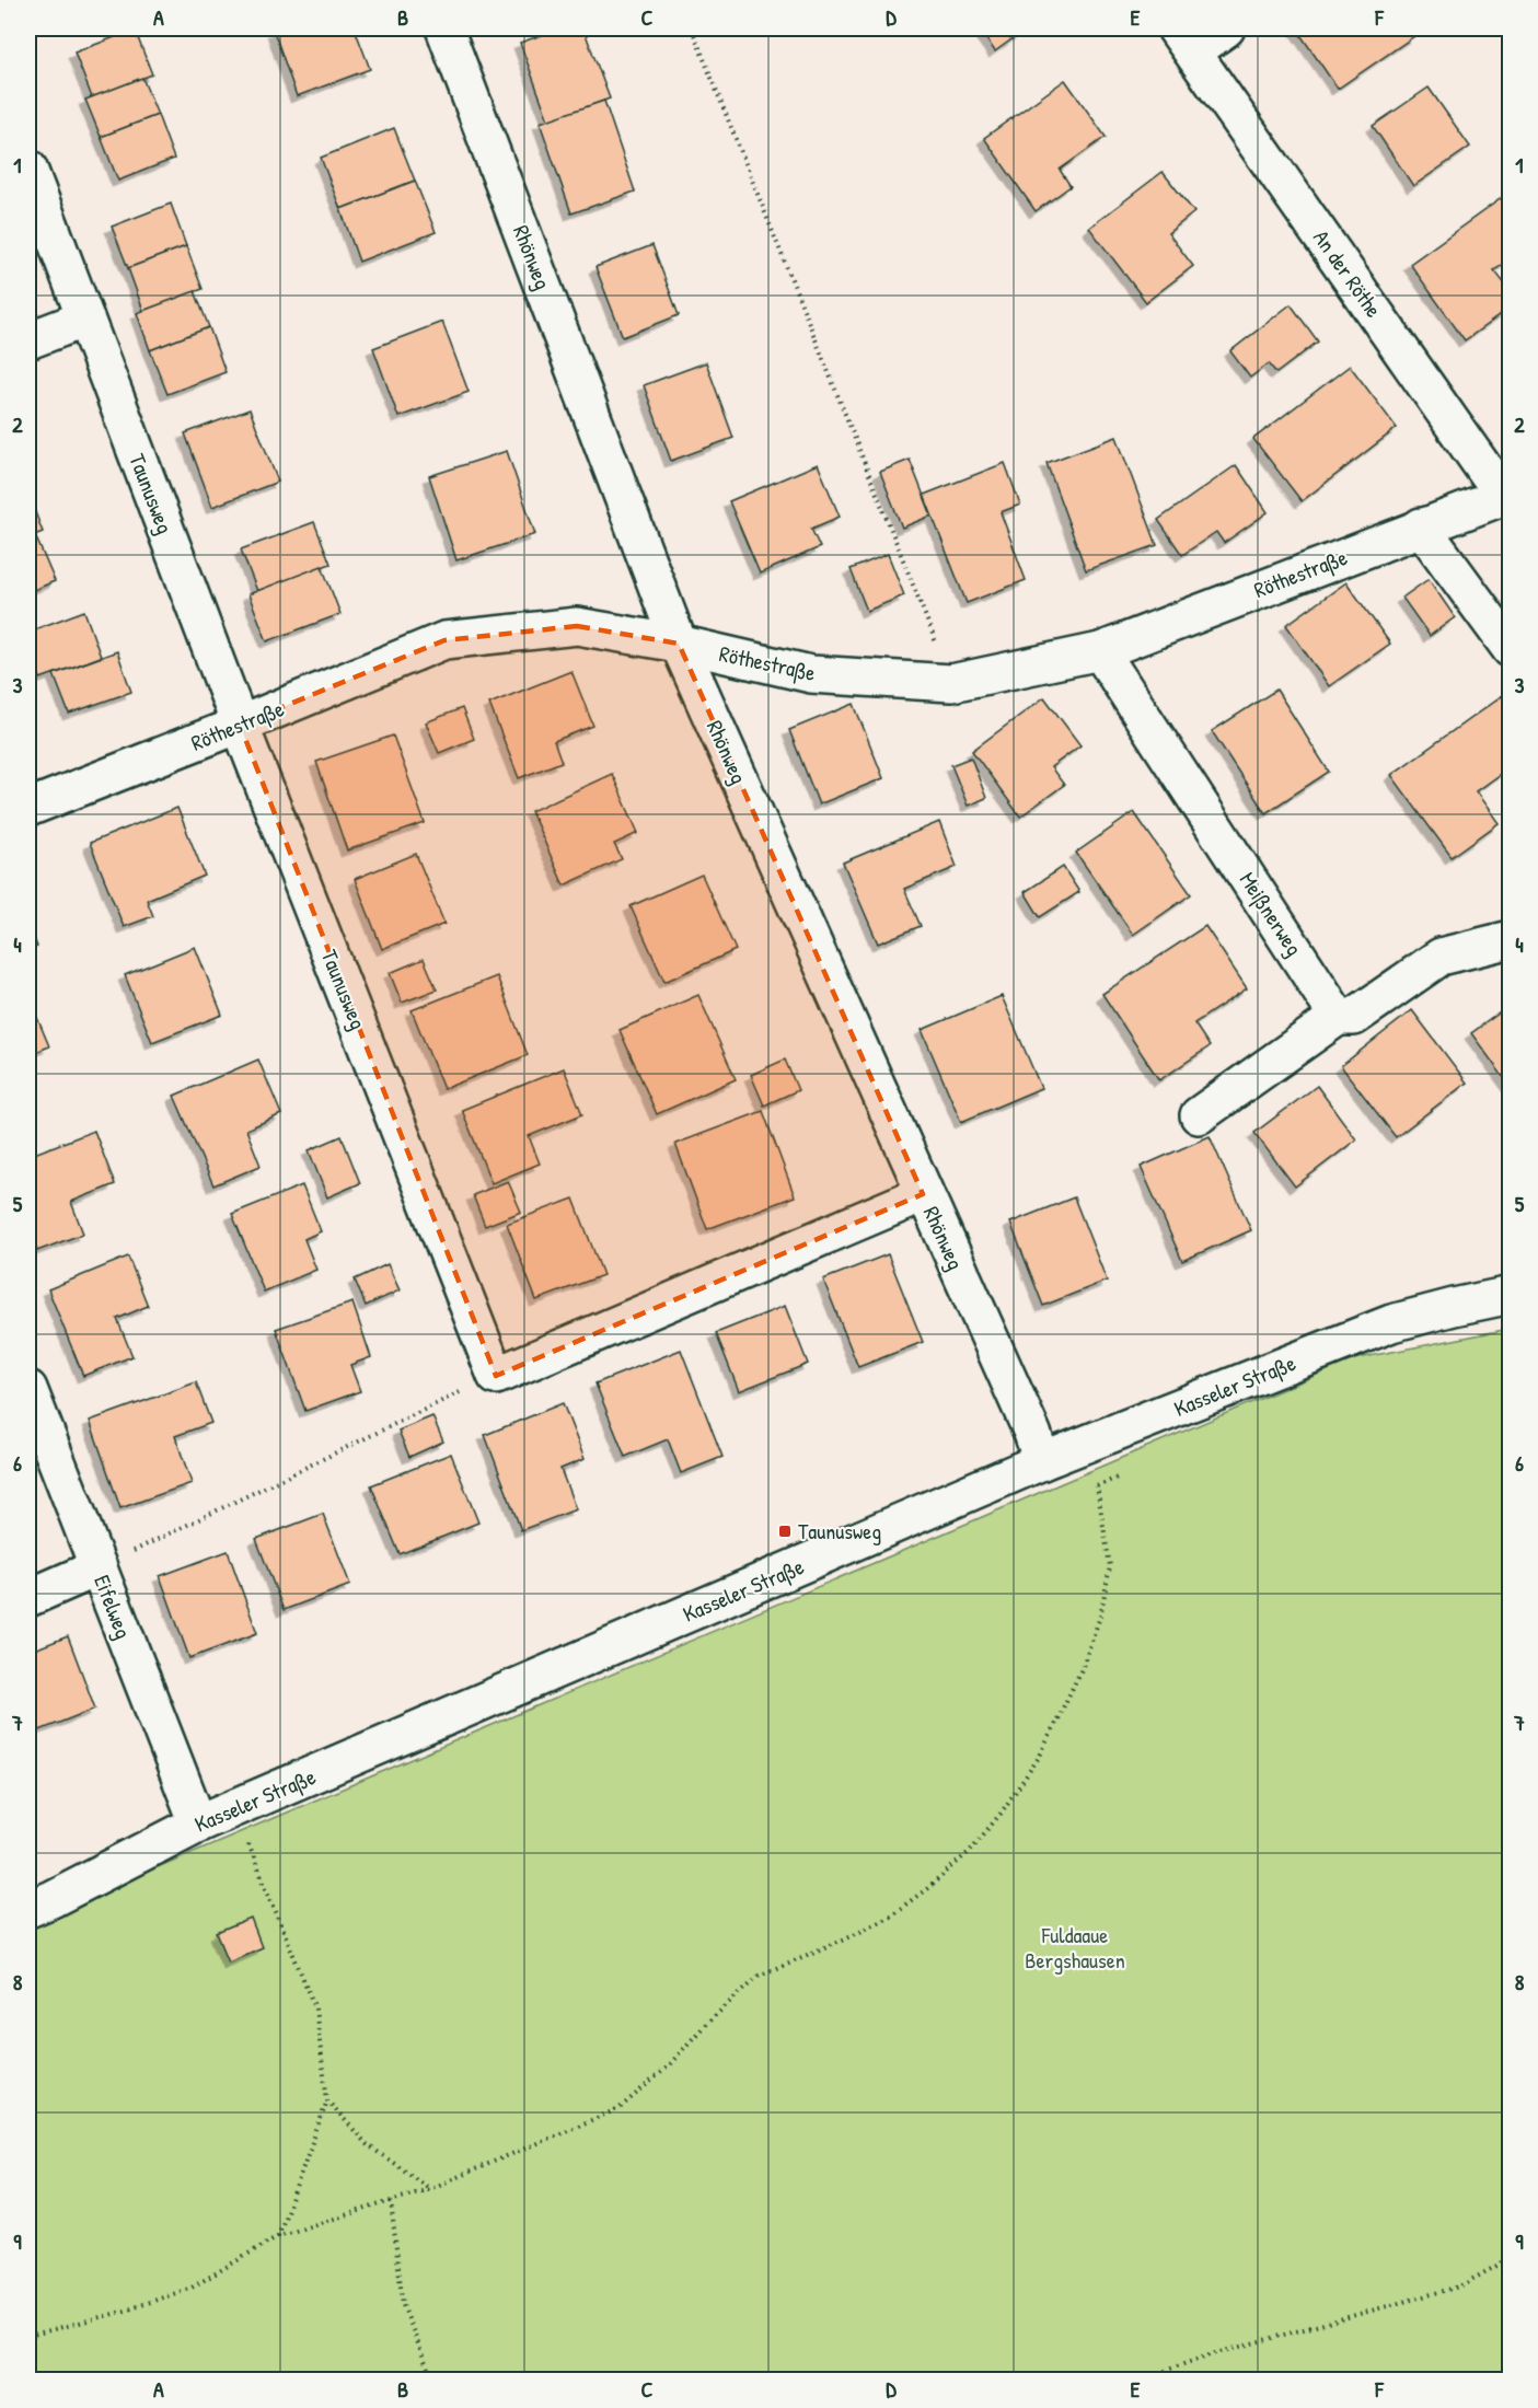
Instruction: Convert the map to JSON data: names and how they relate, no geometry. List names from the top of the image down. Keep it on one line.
{"streets":{"street":["Rhönweg","An der Röthe","Taunusweg","Röthestraße","Meißnerweg","Kasseler Straße","Eifelweg"]},"crossings":[["Rhönweg","Röthestraße"],["Rhönweg","Kasseler Straße"],["An der Röthe","Röthestraße"],["Taunusweg","Röthestraße"],["Röthestraße","Meißnerweg"],["Kasseler Straße","Eifelweg"]],"parks":["Fuldaaue Bergshausen"],"places":{"transit":["Taunusweg"]},"grid":{"columns":["A","B","C","D","E","F"],"rows":["1","2","3","4","5","6","7","8","9"]}}
